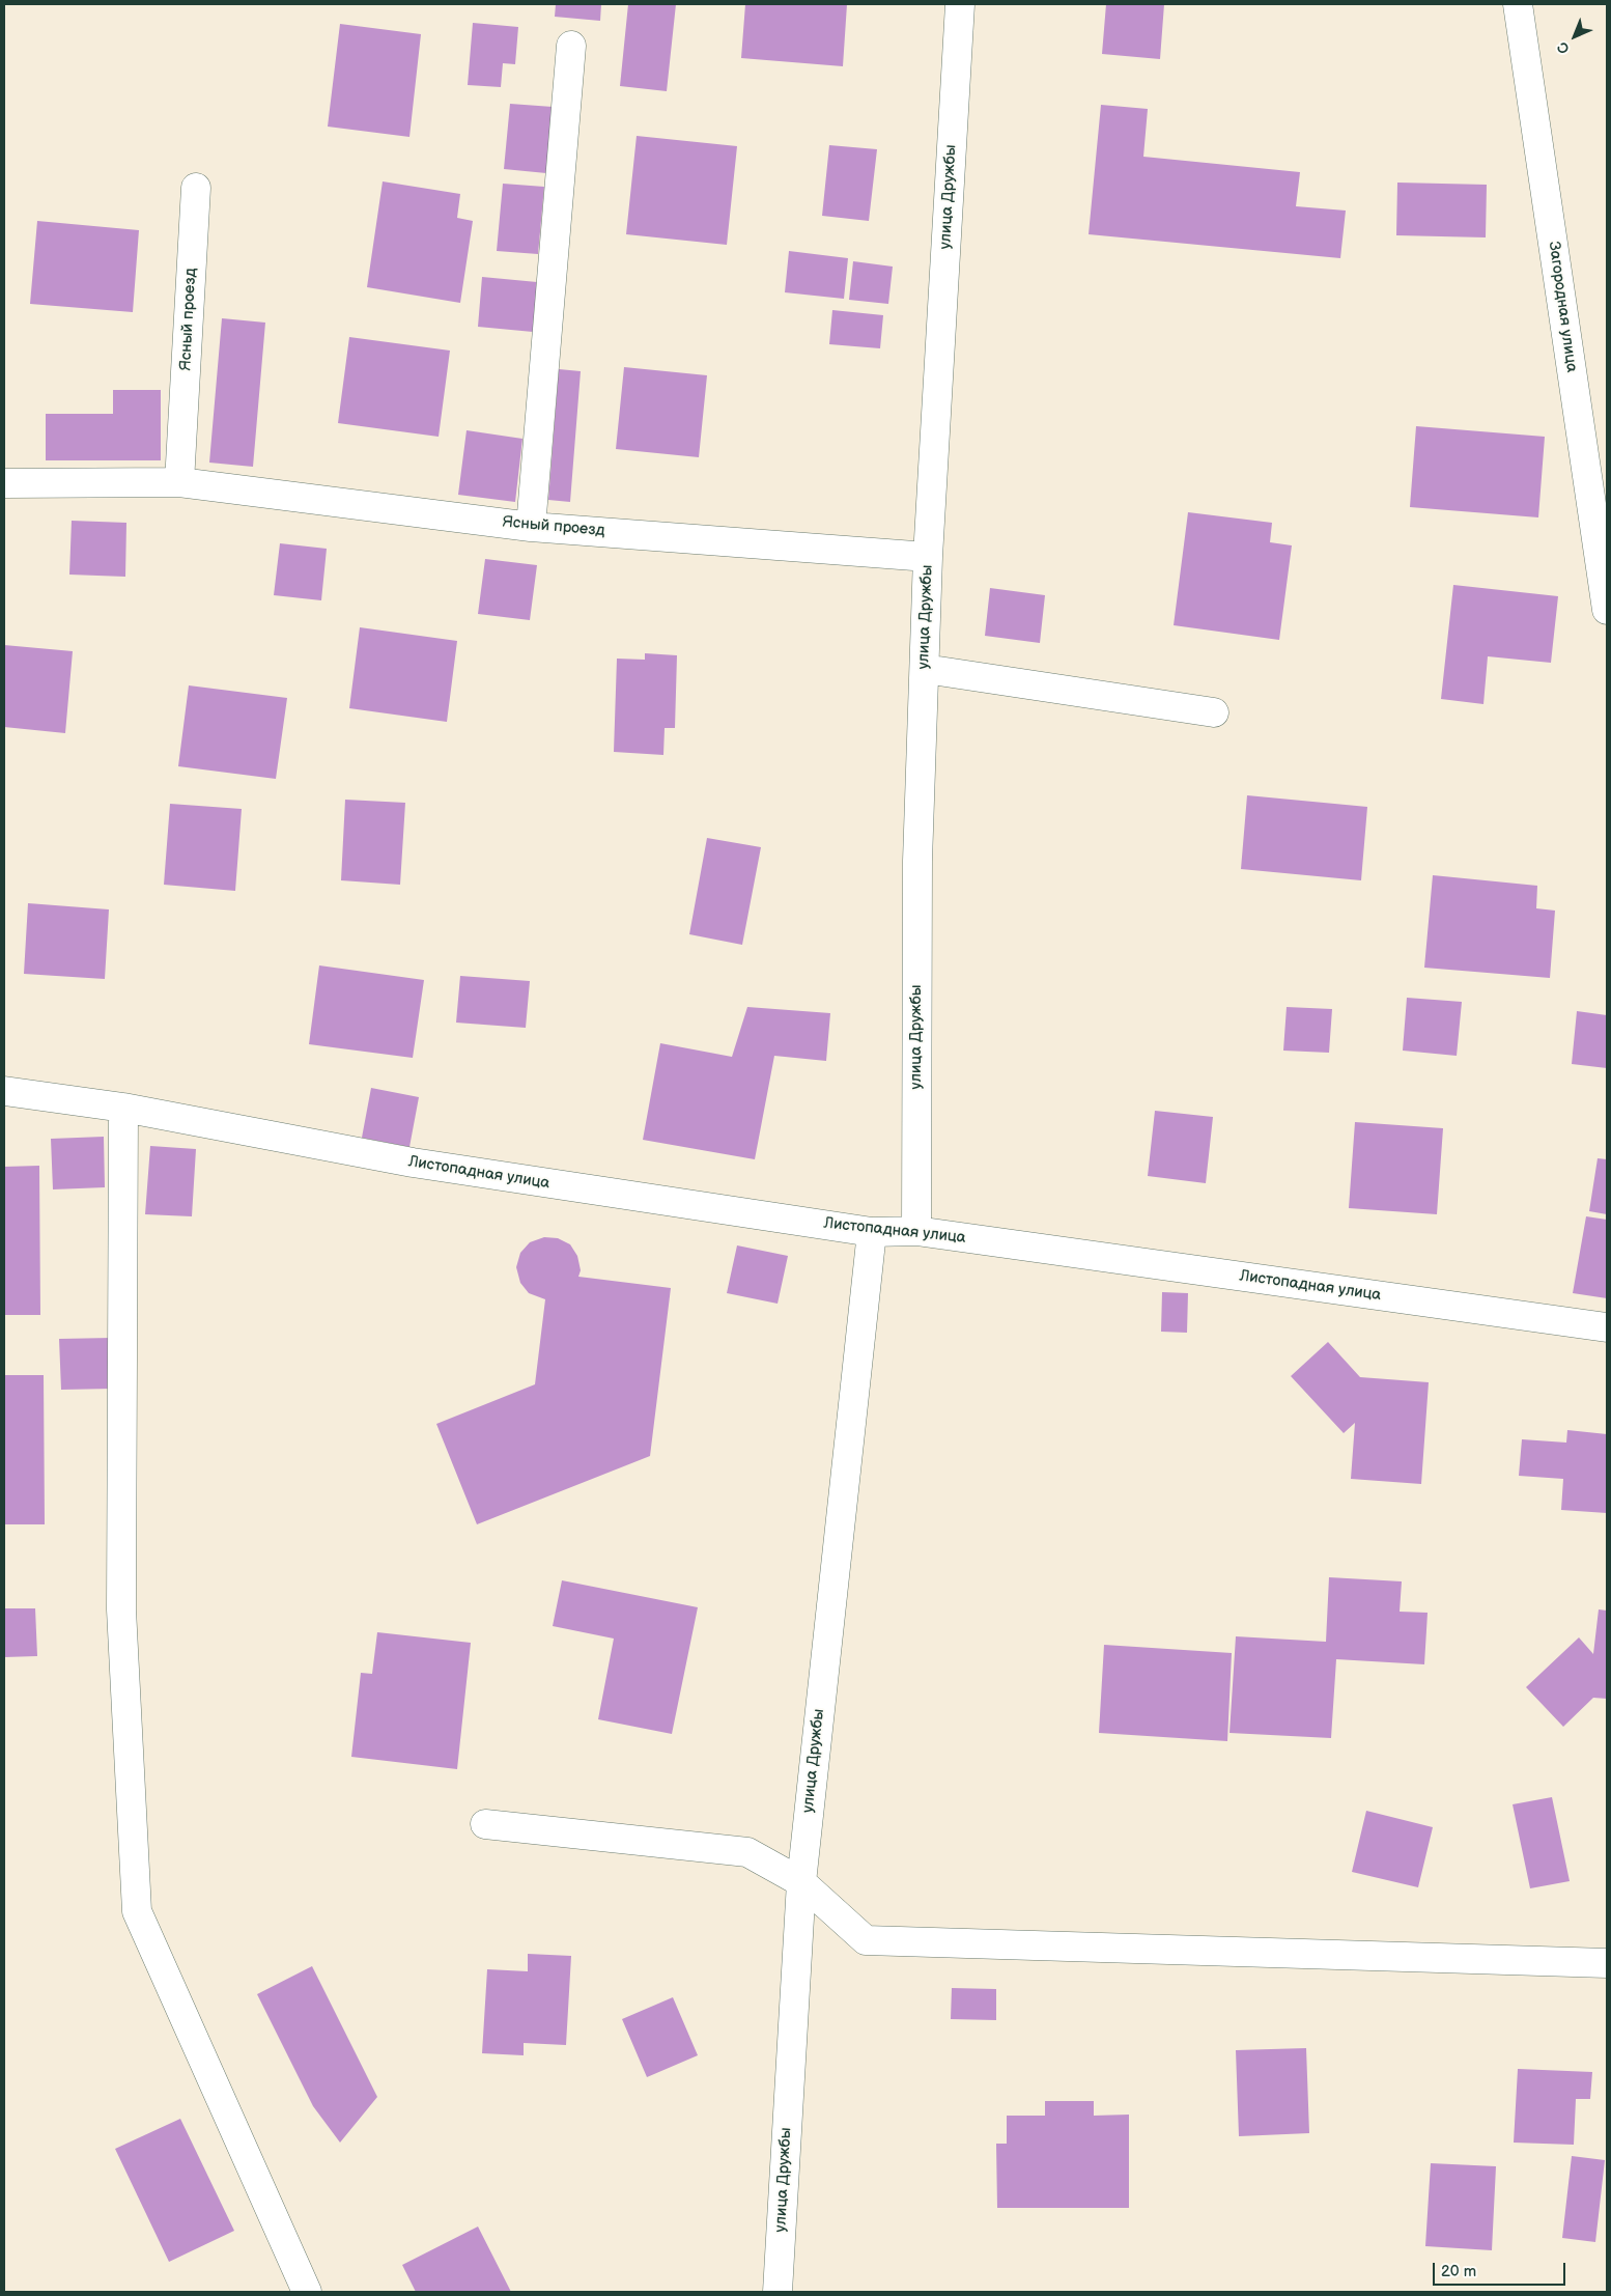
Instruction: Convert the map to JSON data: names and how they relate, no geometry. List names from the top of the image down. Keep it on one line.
{"streets":{"street":["улица Дружбы","Загородная улица","Ясный проезд","Листопадная улица"]},"crossings":[["улица Дружбы","Ясный проезд"],["улица Дружбы","Листопадная улица"]],"scale_bar":"20 m","north":"bottom left"}
